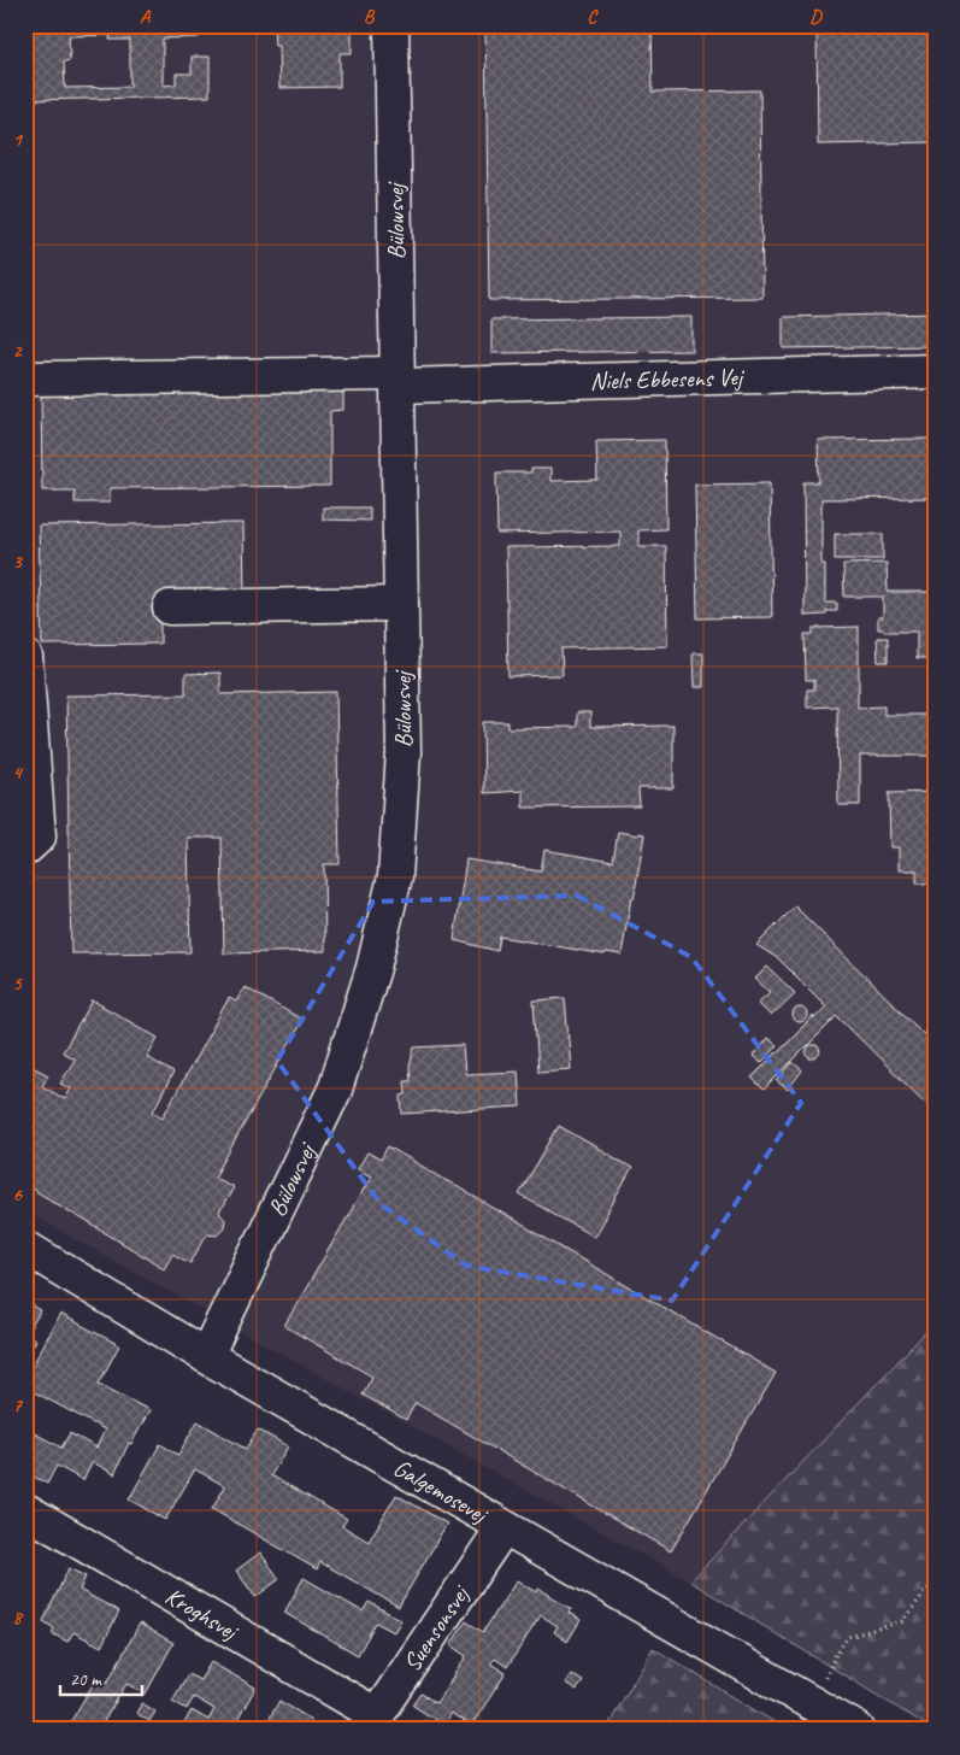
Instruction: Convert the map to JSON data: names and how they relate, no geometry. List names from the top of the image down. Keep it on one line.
{"streets":{"street":["Bülowsvej","Niels Ebbesens Vej","Galgemosevej","Kroghsvej","Suensonsvej"]},"crossings":[["Bülowsvej","Niels Ebbesens Vej"],["Bülowsvej","Galgemosevej"],["Galgemosevej","Suensonsvej"],["Kroghsvej","Suensonsvej"]],"scale_bar":"20 m","grid":{"columns":["A","B","C","D"],"rows":["1","2","3","4","5","6","7","8"]}}
